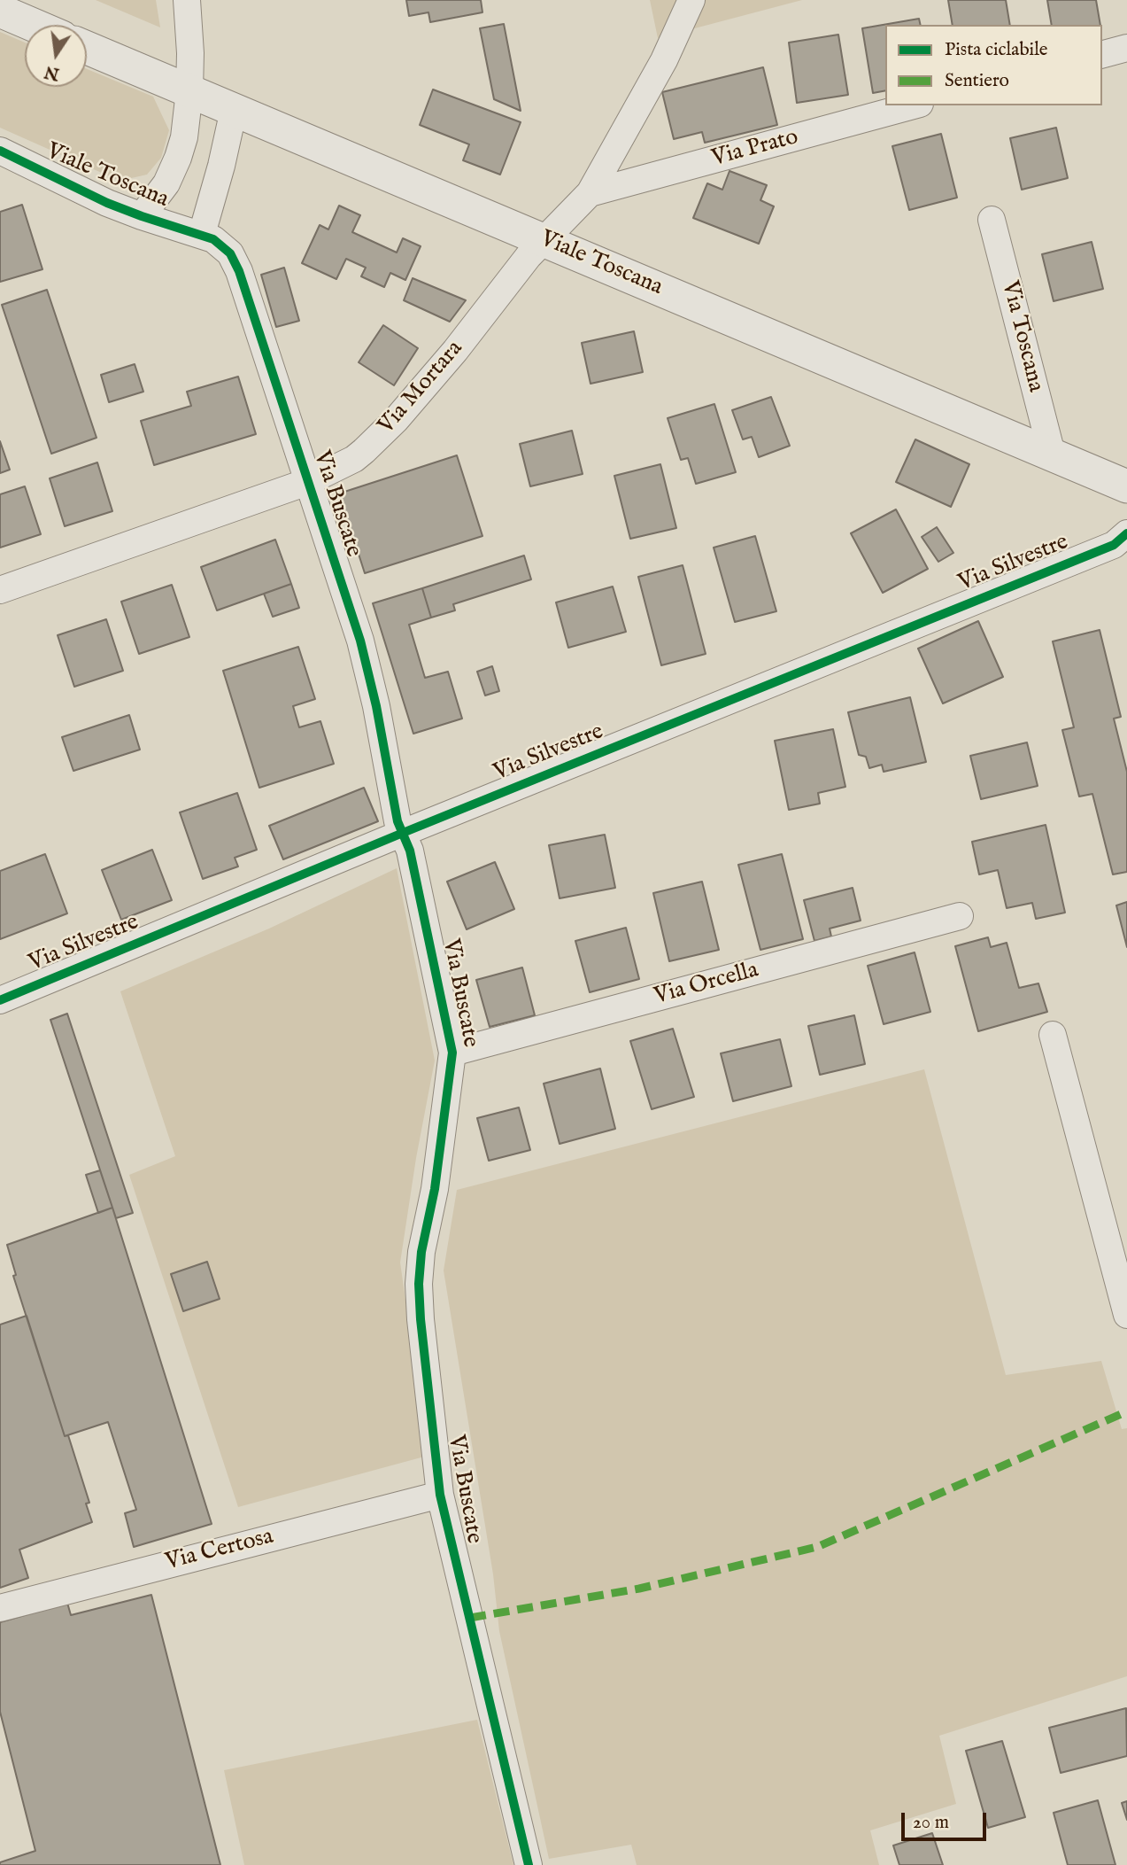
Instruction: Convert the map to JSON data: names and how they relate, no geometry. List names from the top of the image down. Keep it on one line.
{"streets":{"street":["Via Prato","Viale Toscana","Via Toscana","Via Mortara","Via Buscate","Via Silvestre","Via Orcella","Via Certosa"]},"crossings":[["Via Prato","Via Mortara"],["Viale Toscana","Via Toscana"],["Viale Toscana","Via Mortara"],["Viale Toscana","Via Buscate"],["Via Mortara","Via Buscate"],["Via Buscate","Via Silvestre"],["Via Buscate","Via Orcella"],["Via Buscate","Via Certosa"]],"legend":["Pista ciclabile","Sentiero"],"scale_bar":"20 m","north":"bottom"}
